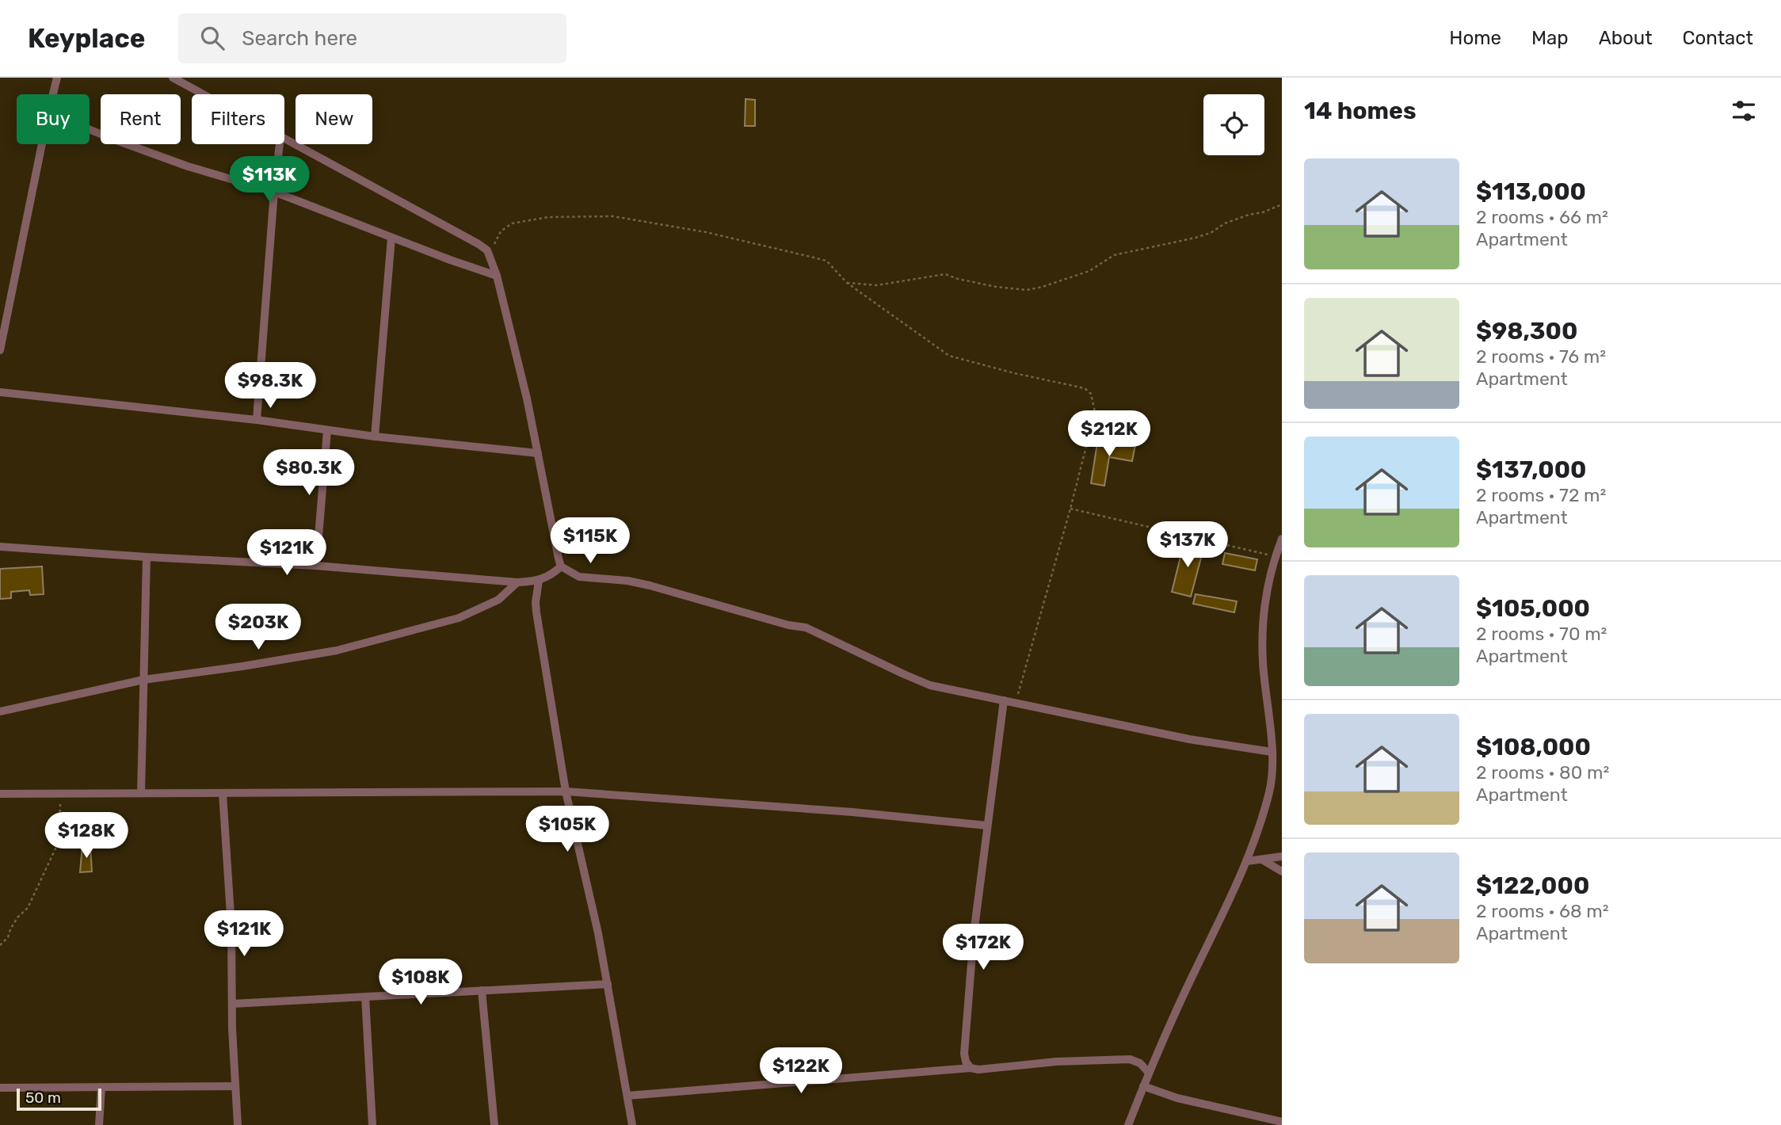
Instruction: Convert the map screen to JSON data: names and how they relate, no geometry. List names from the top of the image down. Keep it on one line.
{"scale_bar":"50 m","page":{"header":"Keyplace","search":"Search here","nav":["Home","Map","About","Contact"],"heading":"14 homes","chip":["Buy","Rent","Filters","New"],"list":[{"name":"$113,000","note":"2 rooms · 66 m² · Apartment"},{"name":"$98,300","note":"2 rooms · 76 m² · Apartment"},{"name":"$137,000","note":"2 rooms · 72 m² · Apartment"},{"name":"$105,000","note":"2 rooms · 70 m² · Apartment"},{"name":"$108,000","note":"2 rooms · 80 m² · Apartment"},{"name":"$122,000","note":"2 rooms · 68 m² · Apartment"}],"price":["$113K","$98.3K","$212K","$80.3K","$115K","$137K","$121K","$203K","$105K","$128K","$121K","$172K","$108K","$122K"],"scale":"50 m"}}
